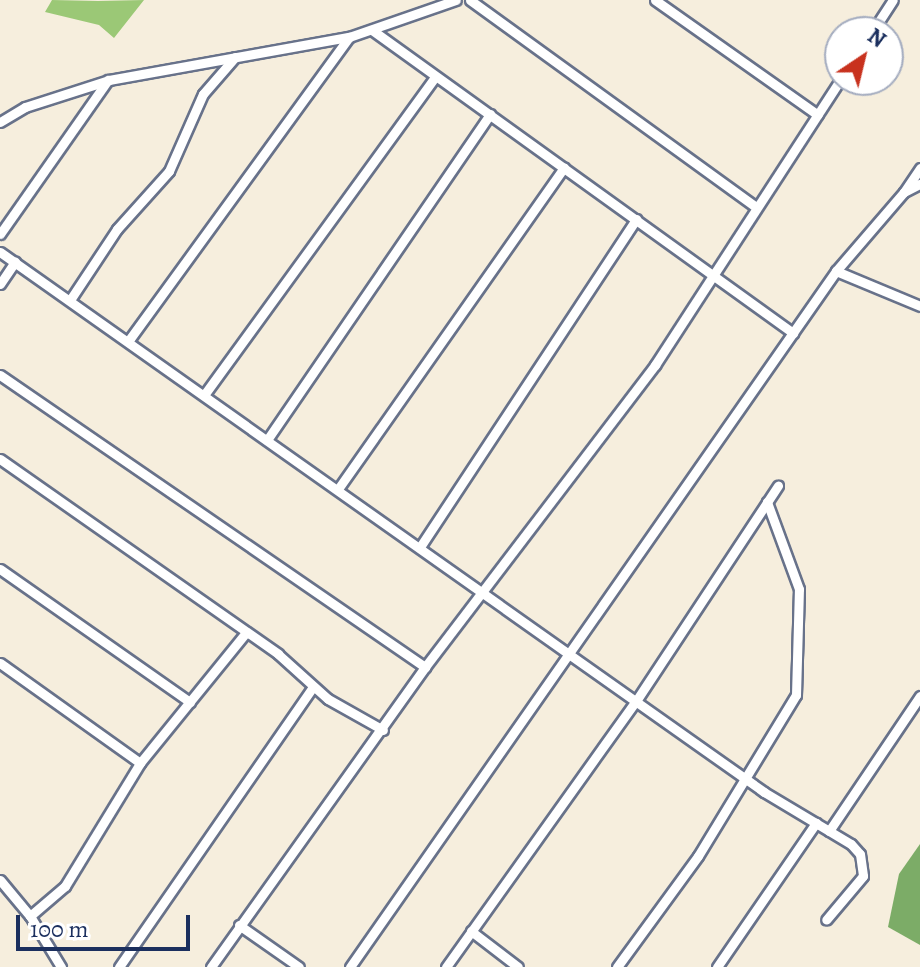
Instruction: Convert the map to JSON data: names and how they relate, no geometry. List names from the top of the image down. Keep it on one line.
{"scale_bar":"100 m","north":"top right"}
